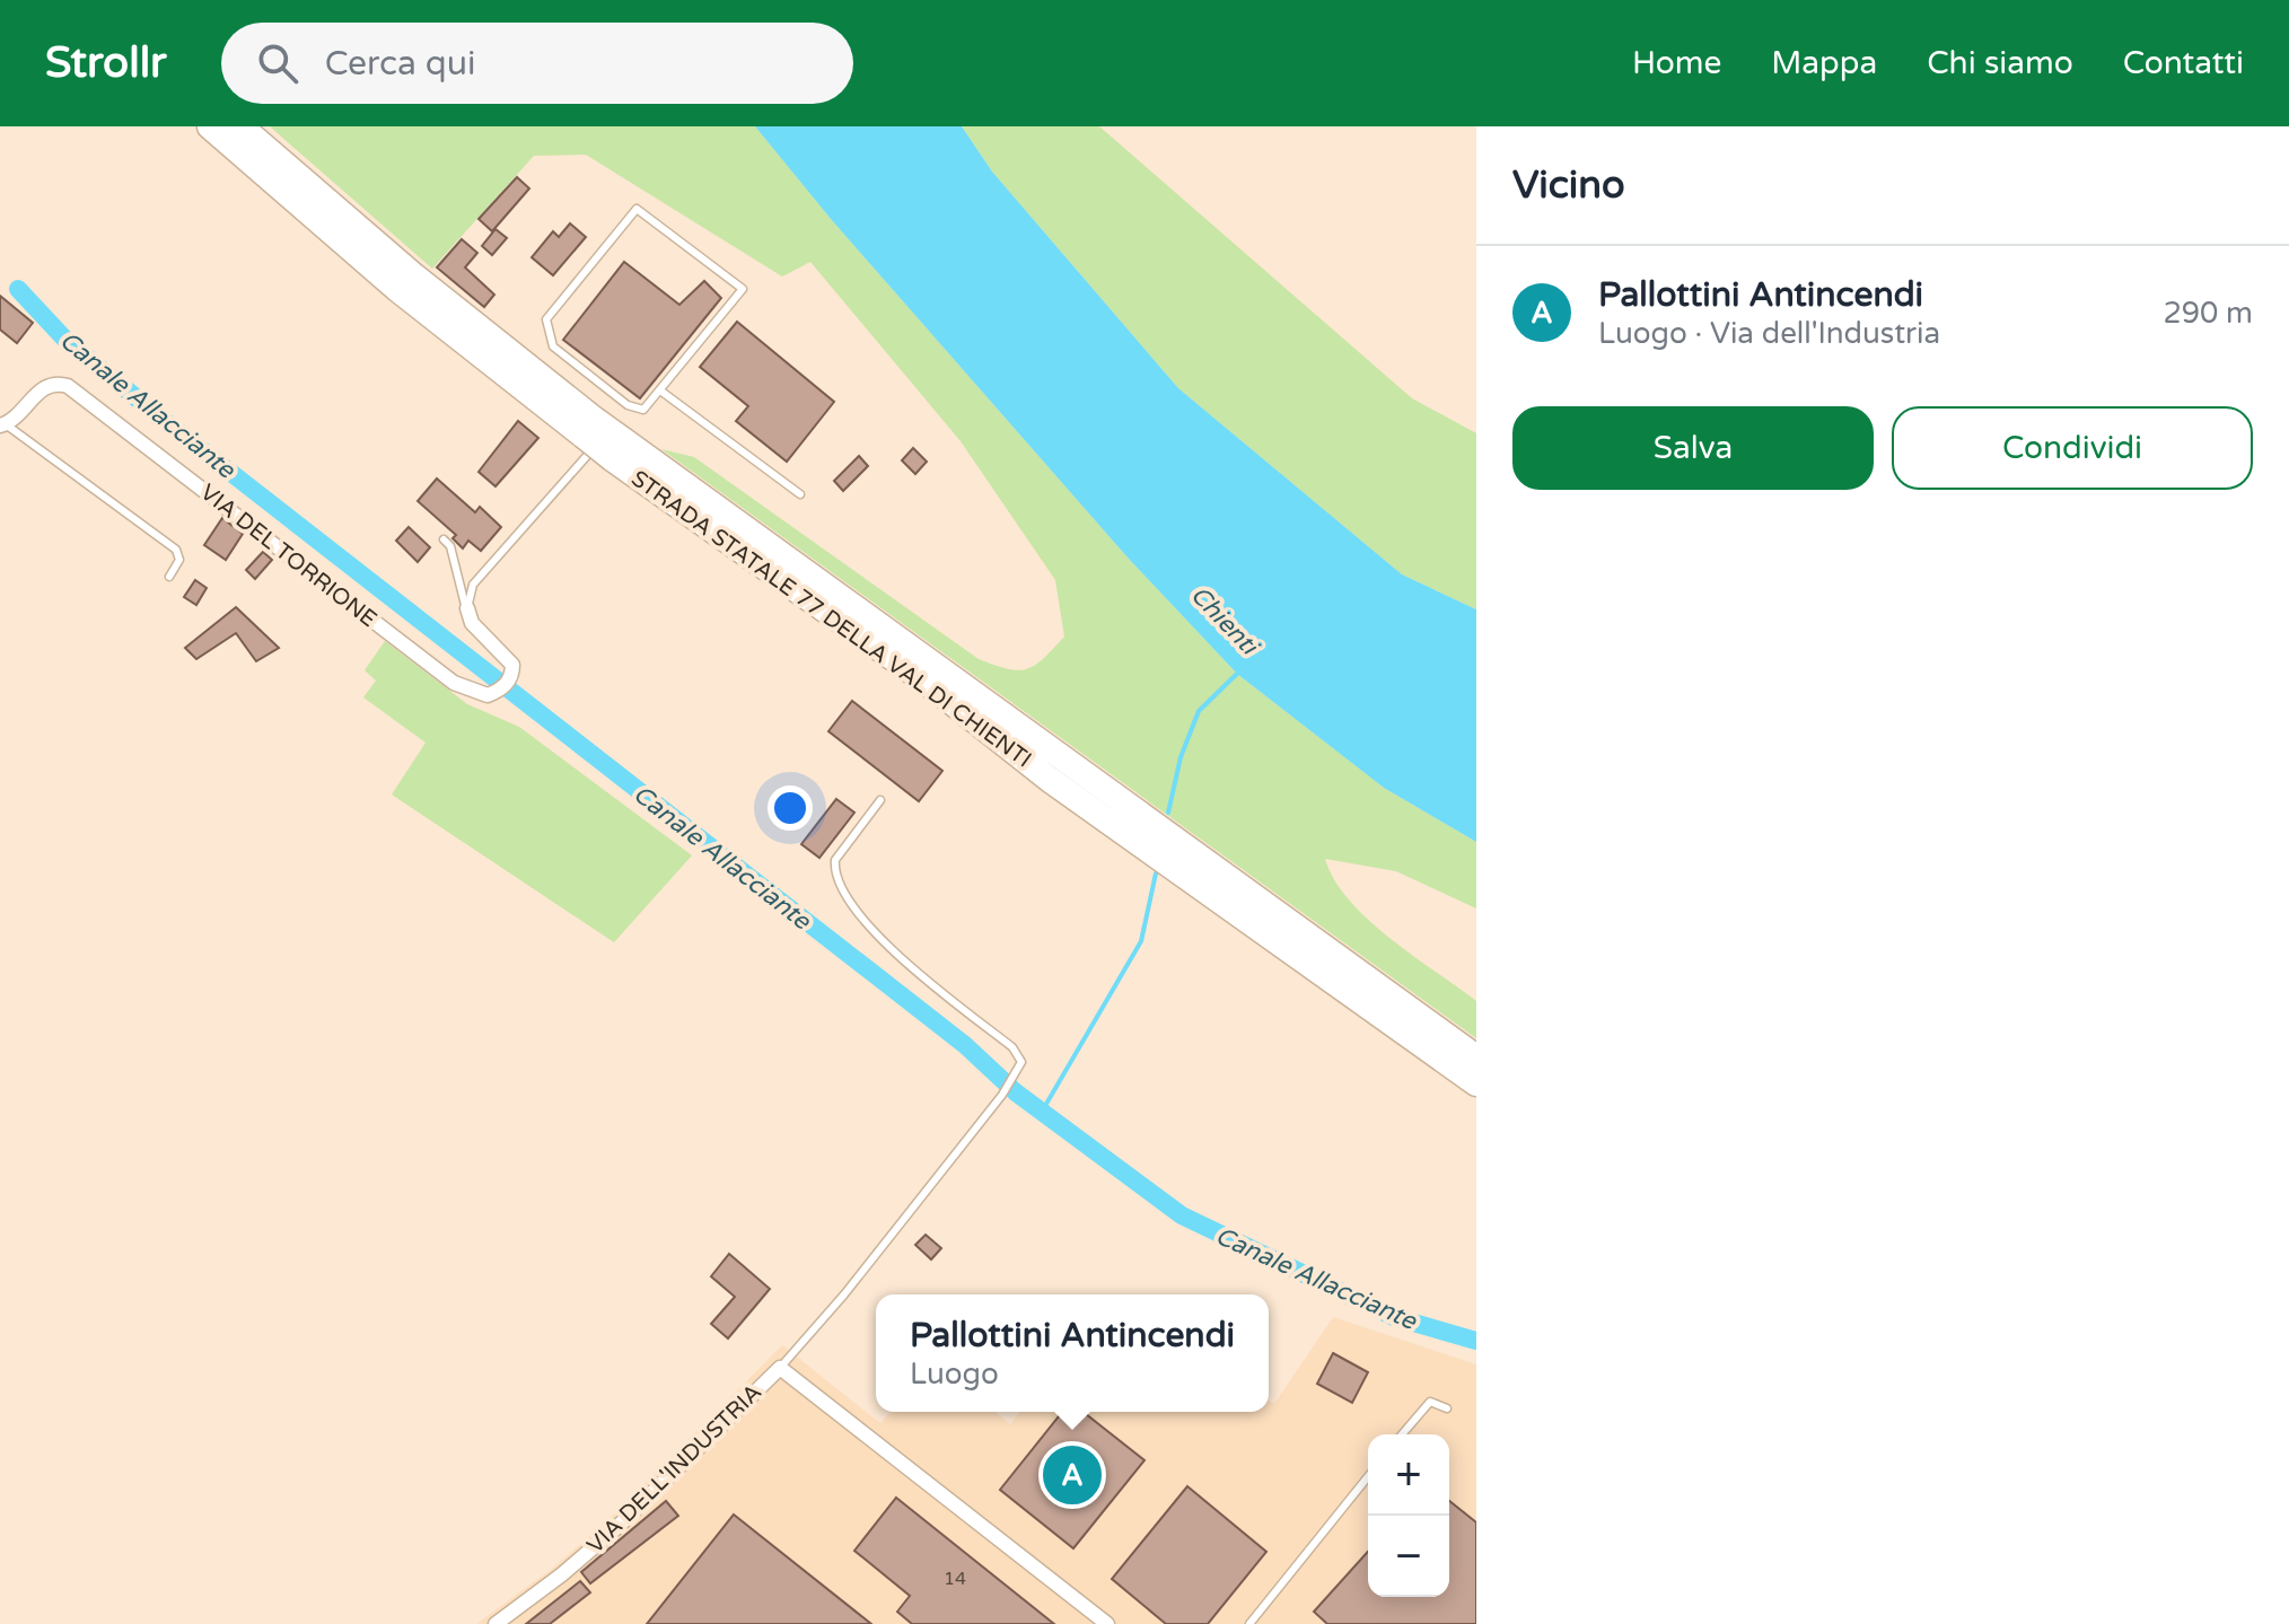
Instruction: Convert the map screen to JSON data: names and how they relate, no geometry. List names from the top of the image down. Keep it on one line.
{"streets":{"highway":["STRADA STATALE 77 DELLA VAL DI CHIENTI"],"street":["VIA DEL TORRIONE","VIA DELL'INDUSTRIA"]},"water":["Canale Allacciante","Chienti"],"house_numbers":["14"],"page":{"header":"Strollr","search":"Cerca qui","nav":["Home","Mappa","Chi siamo","Contatti"],"heading":"Vicino","list":[{"mark":"A","name":"Pallottini Antincendi","note":"Luogo · Via dell'Industria","value":"290 m"}],"buttons":["Salva","Condividi"],"popup":["Pallottini Antincendi","Luogo"],"map_buttons":["+","−"],"pins":"A"}}
